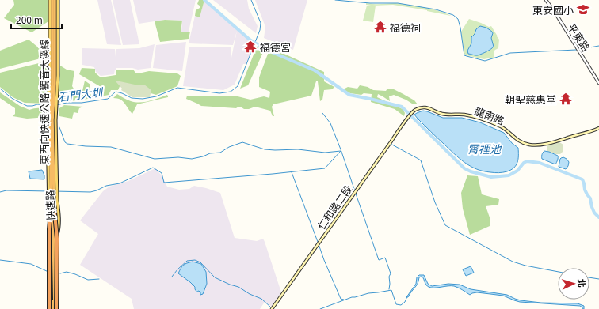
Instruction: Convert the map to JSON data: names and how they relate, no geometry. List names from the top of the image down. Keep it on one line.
{"streets":{"highway":["東西向快速公路 觀音大溪線"],"main road":["龍南路","快速路","仁和路二段"],"street":["平東路"]},"crossings":[["東西向快速公路 觀音大溪線","快速路"],["龍南路","仁和路二段"]],"water":["石門大圳","霄裡池"],"places":{"school or university":["東安國小"],"temple":["福德祠","福德宮","朝聖慈惠堂"]},"scale_bar":"200 m","north":"right"}
